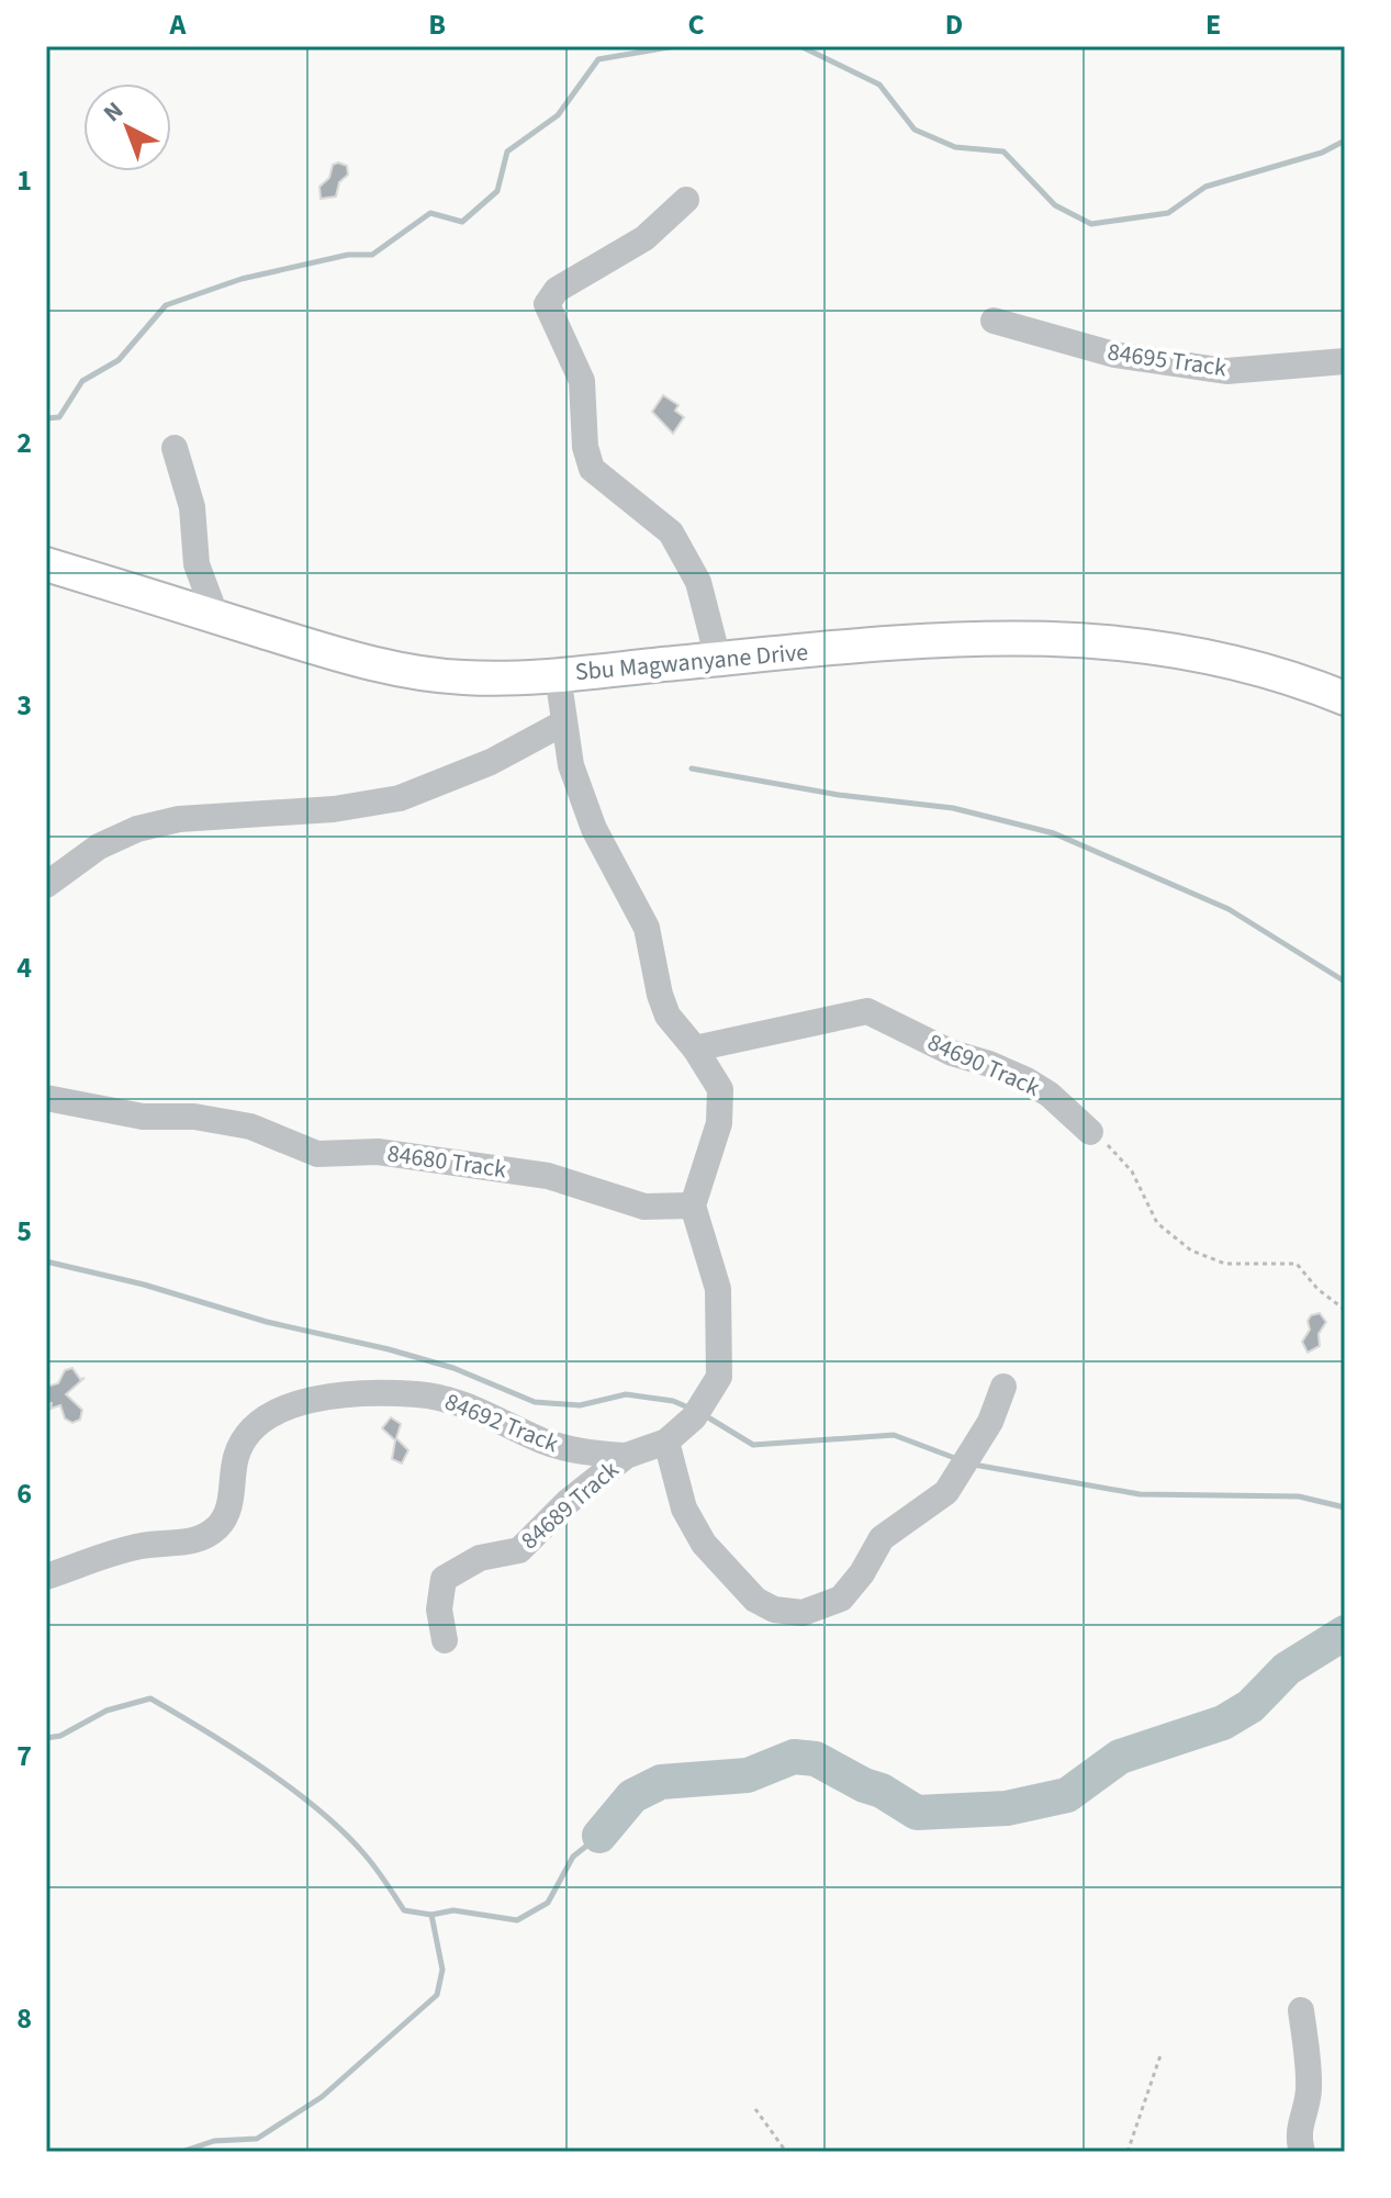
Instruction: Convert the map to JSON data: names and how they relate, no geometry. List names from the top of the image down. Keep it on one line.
{"streets":{"main road":["Sbu Magwanyane Drive"],"street":["84695 Track","84690 Track","84680 Track","84692 Track","84689 Track"]},"crossings":[["84680 Track","84689 Track"],["84692 Track","84689 Track"]],"north":"top left","grid":{"columns":["A","B","C","D","E"],"rows":["1","2","3","4","5","6","7","8"]}}
